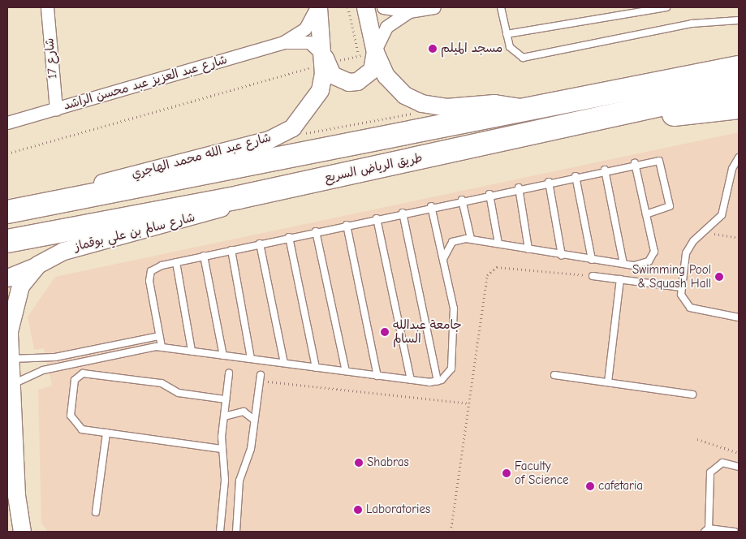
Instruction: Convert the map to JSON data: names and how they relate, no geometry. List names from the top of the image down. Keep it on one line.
{"streets":{"highway":["طريق الرياض السريع"],"main road":["شارع عبد الله محمد الهاجري","شارع سالم بن علي بوقماز"],"street":["شارع 17","شارع عبد العزيز عبد محسن الراشد"]},"crossings":[["شارع 17","شارع عبد العزيز عبد محسن الراشد"],["شارع عبد العزيز عبد محسن الراشد","شارع عبد الله محمد الهاجري"],["طريق الرياض السريع","شارع سالم بن علي بوقماز"]],"places":["مسجد الميلم","Swimming Pool & Squash Hall","جامعة عبدالله السالم","Shabras","Faculty of Science","cafetaria","Laboratories"]}
